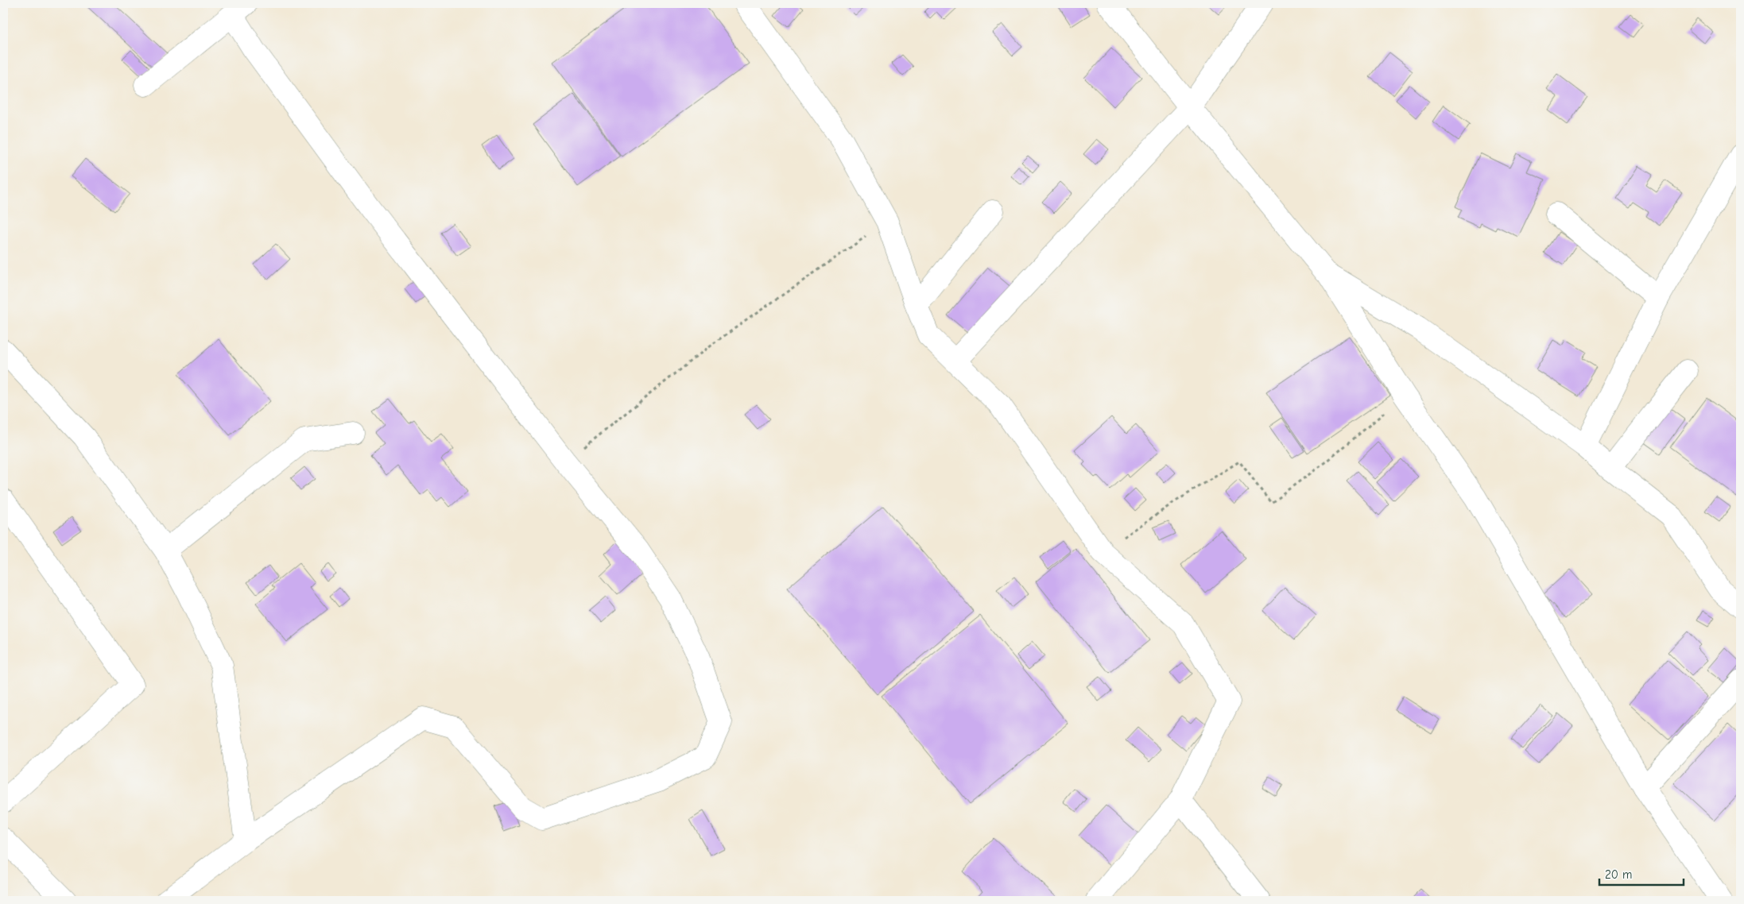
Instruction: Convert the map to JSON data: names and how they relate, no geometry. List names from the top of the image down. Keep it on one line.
{"scale_bar":"20 m"}
